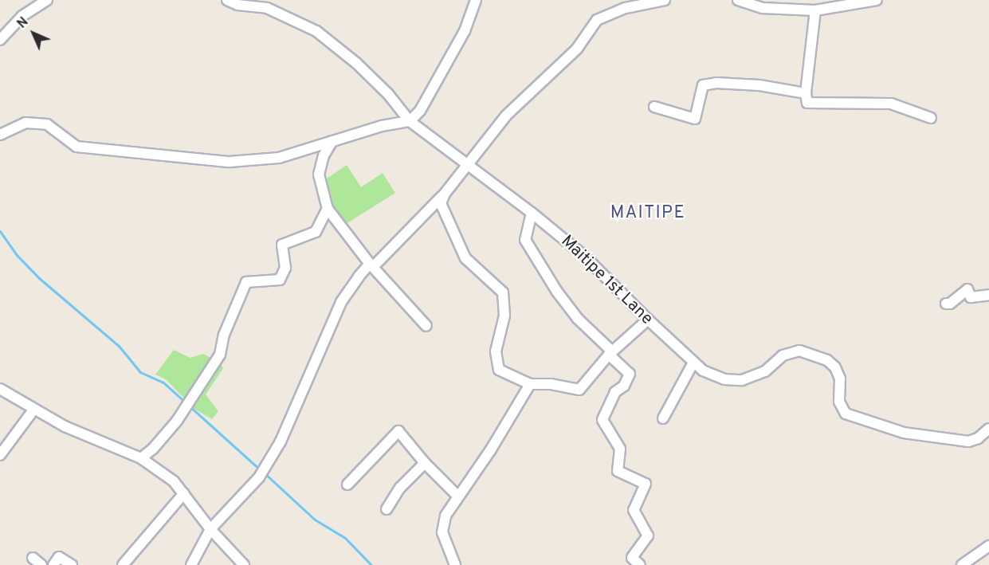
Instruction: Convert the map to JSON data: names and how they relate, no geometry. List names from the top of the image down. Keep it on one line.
{"streets":{"street":["Maitipe 1st Lane"]},"districts":["MAITIPE"],"north":"top left"}
